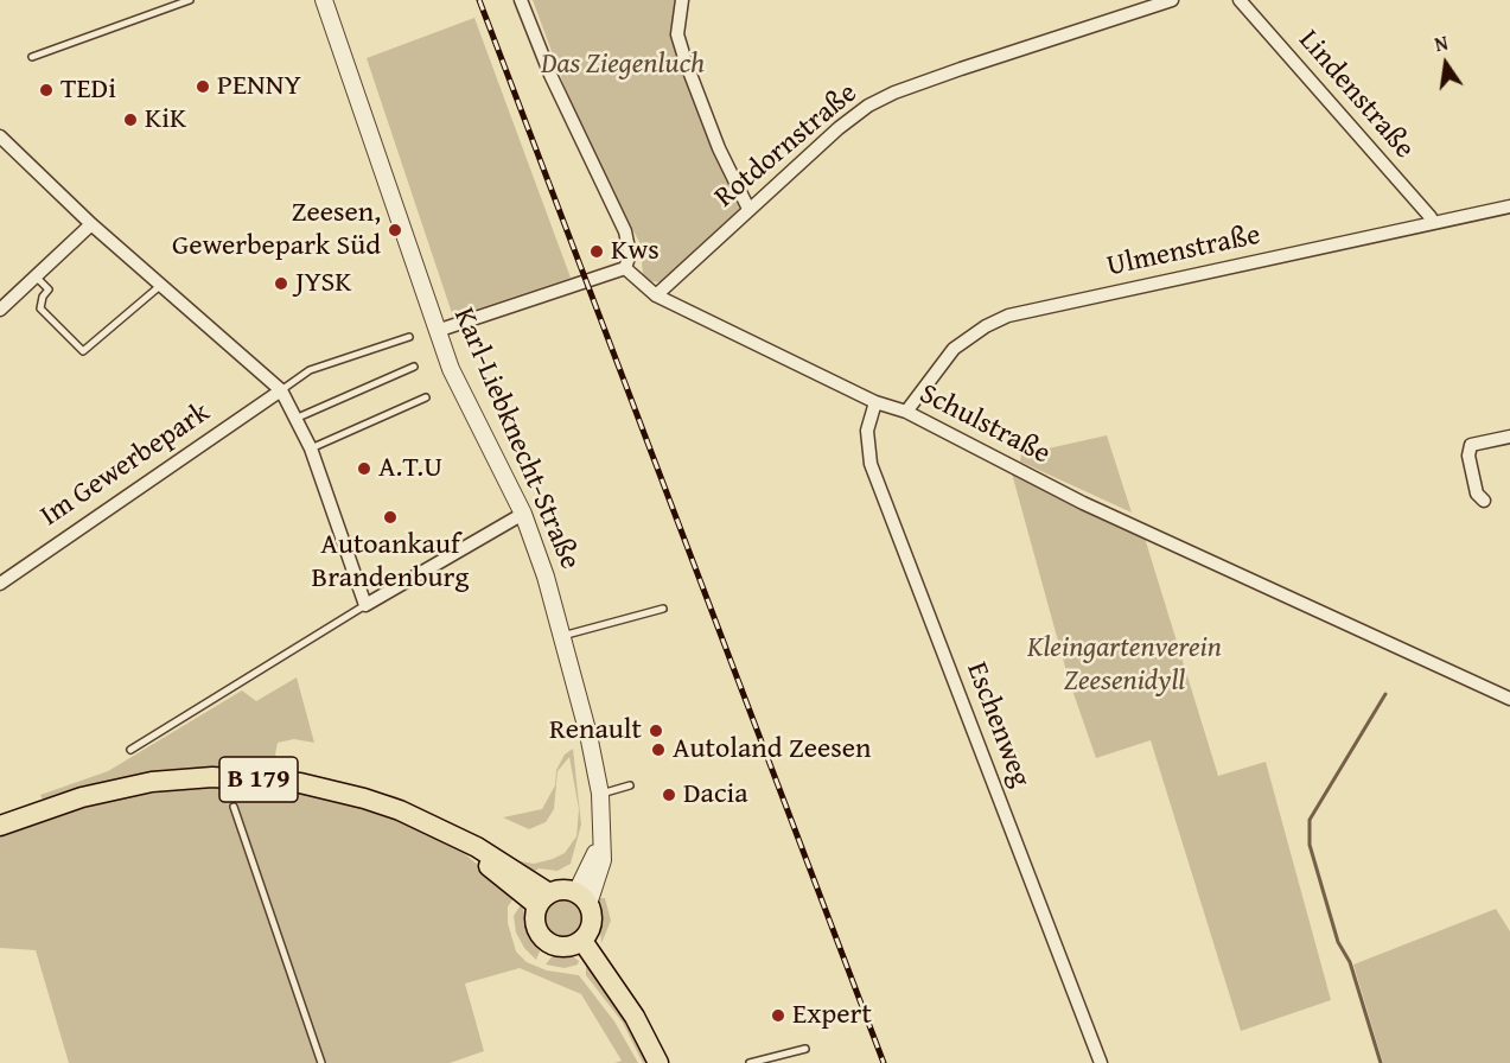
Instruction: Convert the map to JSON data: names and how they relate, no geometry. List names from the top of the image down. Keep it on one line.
{"streets":{"main road":["B 179"],"street":["Lindenstraße","Rotdornstraße","Ulmenstraße","Schulstraße","Karl-Liebknecht-Straße","Im Gewerbepark","Eschenweg"]},"crossings":[["Lindenstraße","Ulmenstraße"],["Rotdornstraße","Schulstraße"],["Ulmenstraße","Schulstraße"],["Schulstraße","Eschenweg"],["Karl-Liebknecht-Straße","B 179"]],"parks":["Das Ziegenluch","Kleingartenverein Zeesenidyll"],"places":["PENNY","TEDi","KiK","Zeesen, Gewerbepark Süd","Kws","JYSK","A.T.U","Autoankauf Brandenburg","Renault","Autoland Zeesen","Dacia","Expert"],"north":"top"}
